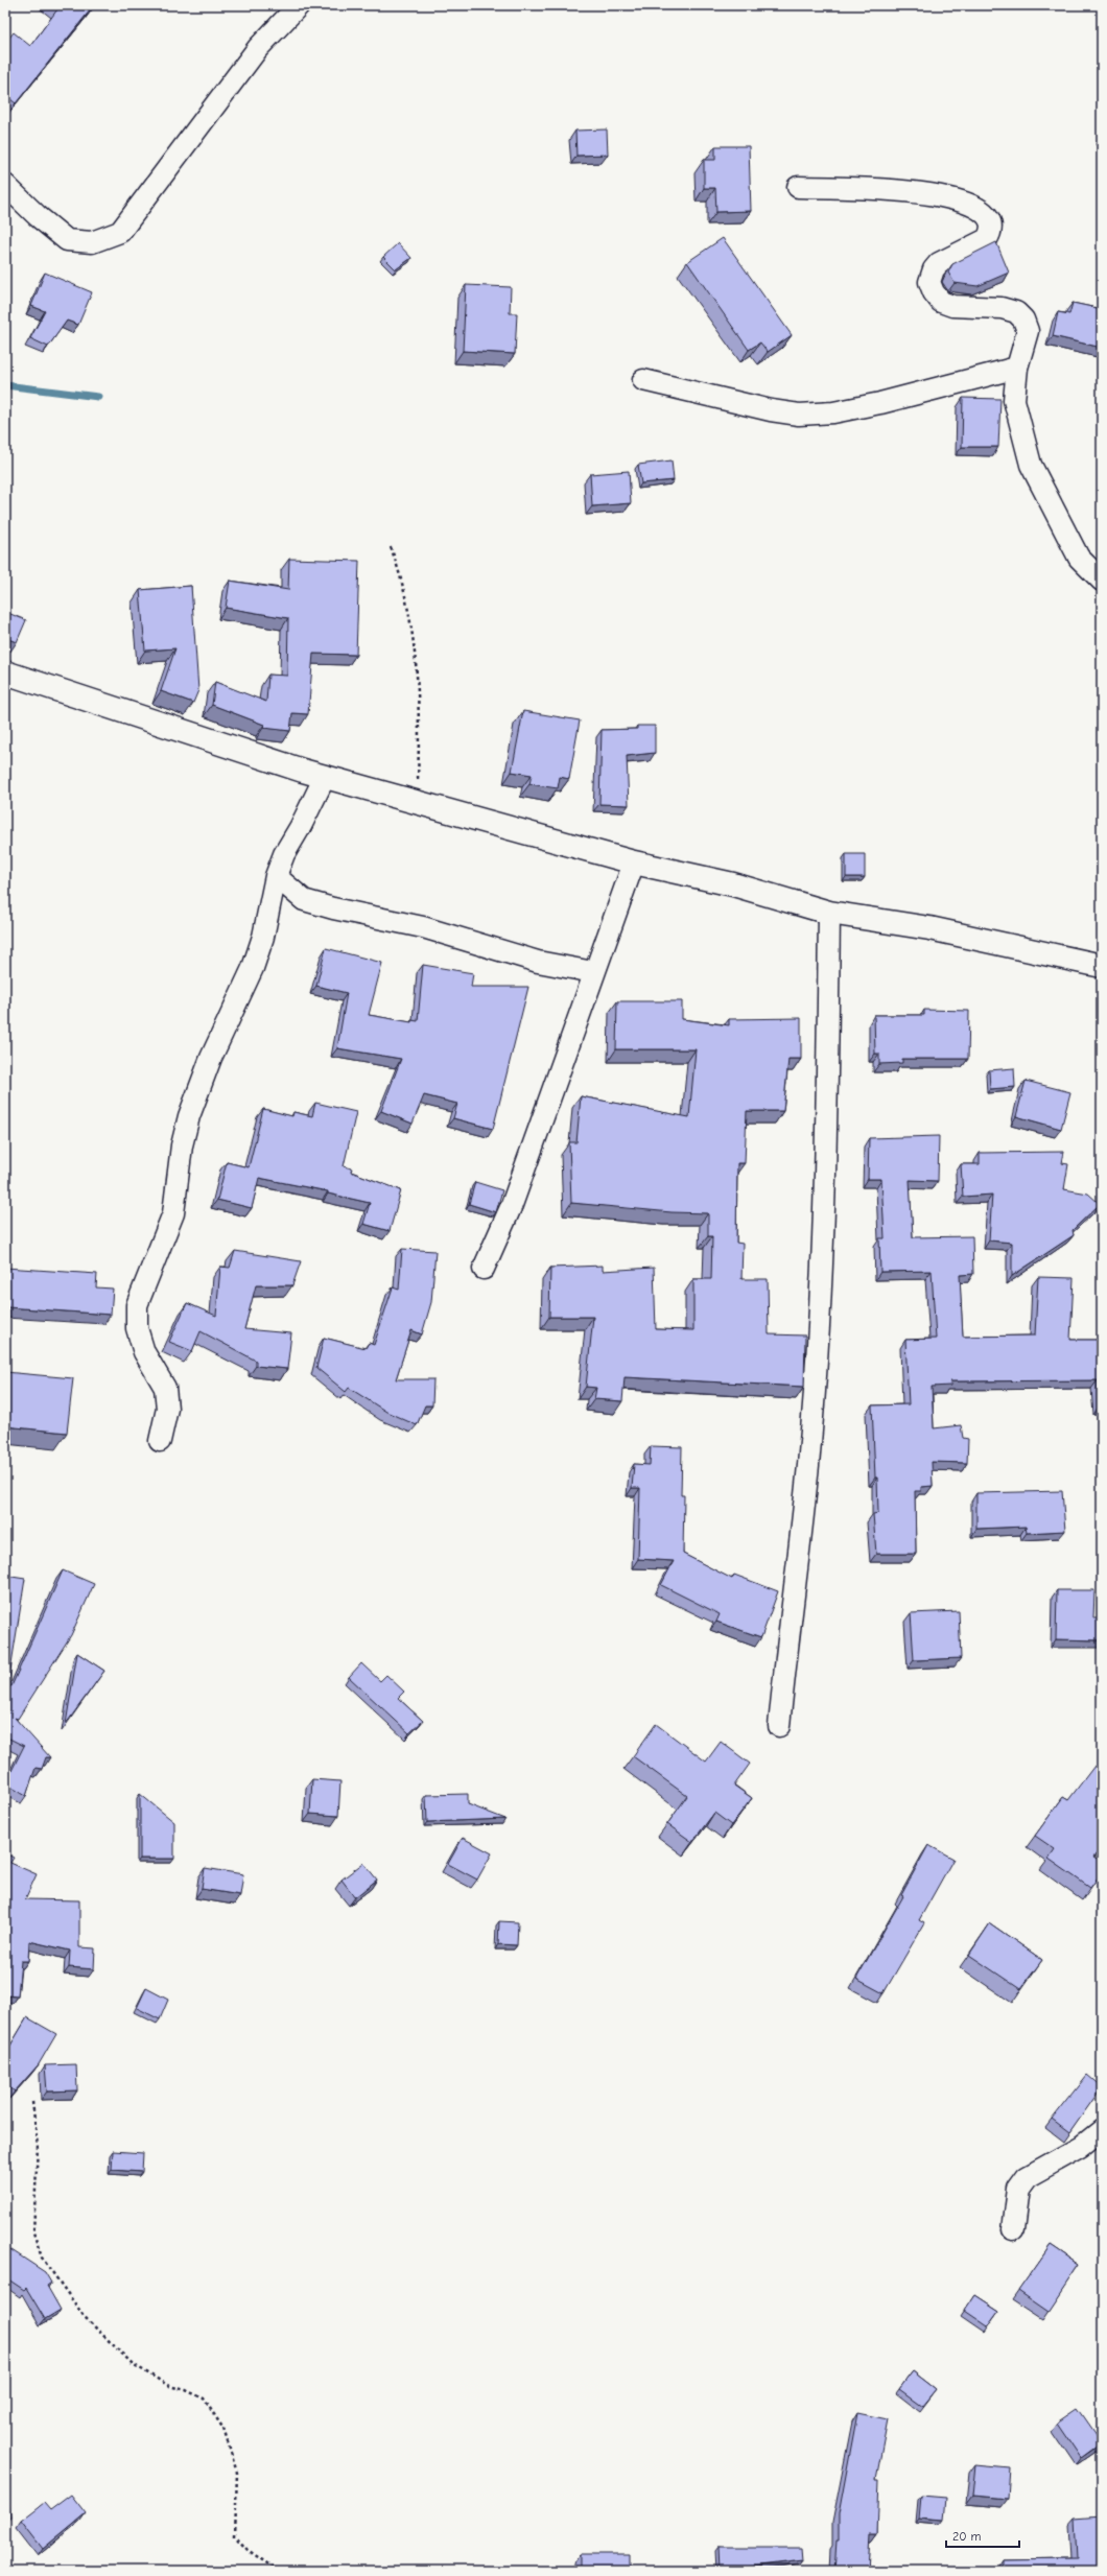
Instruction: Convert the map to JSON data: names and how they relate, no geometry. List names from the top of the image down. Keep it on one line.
{"scale_bar":"20 m"}
